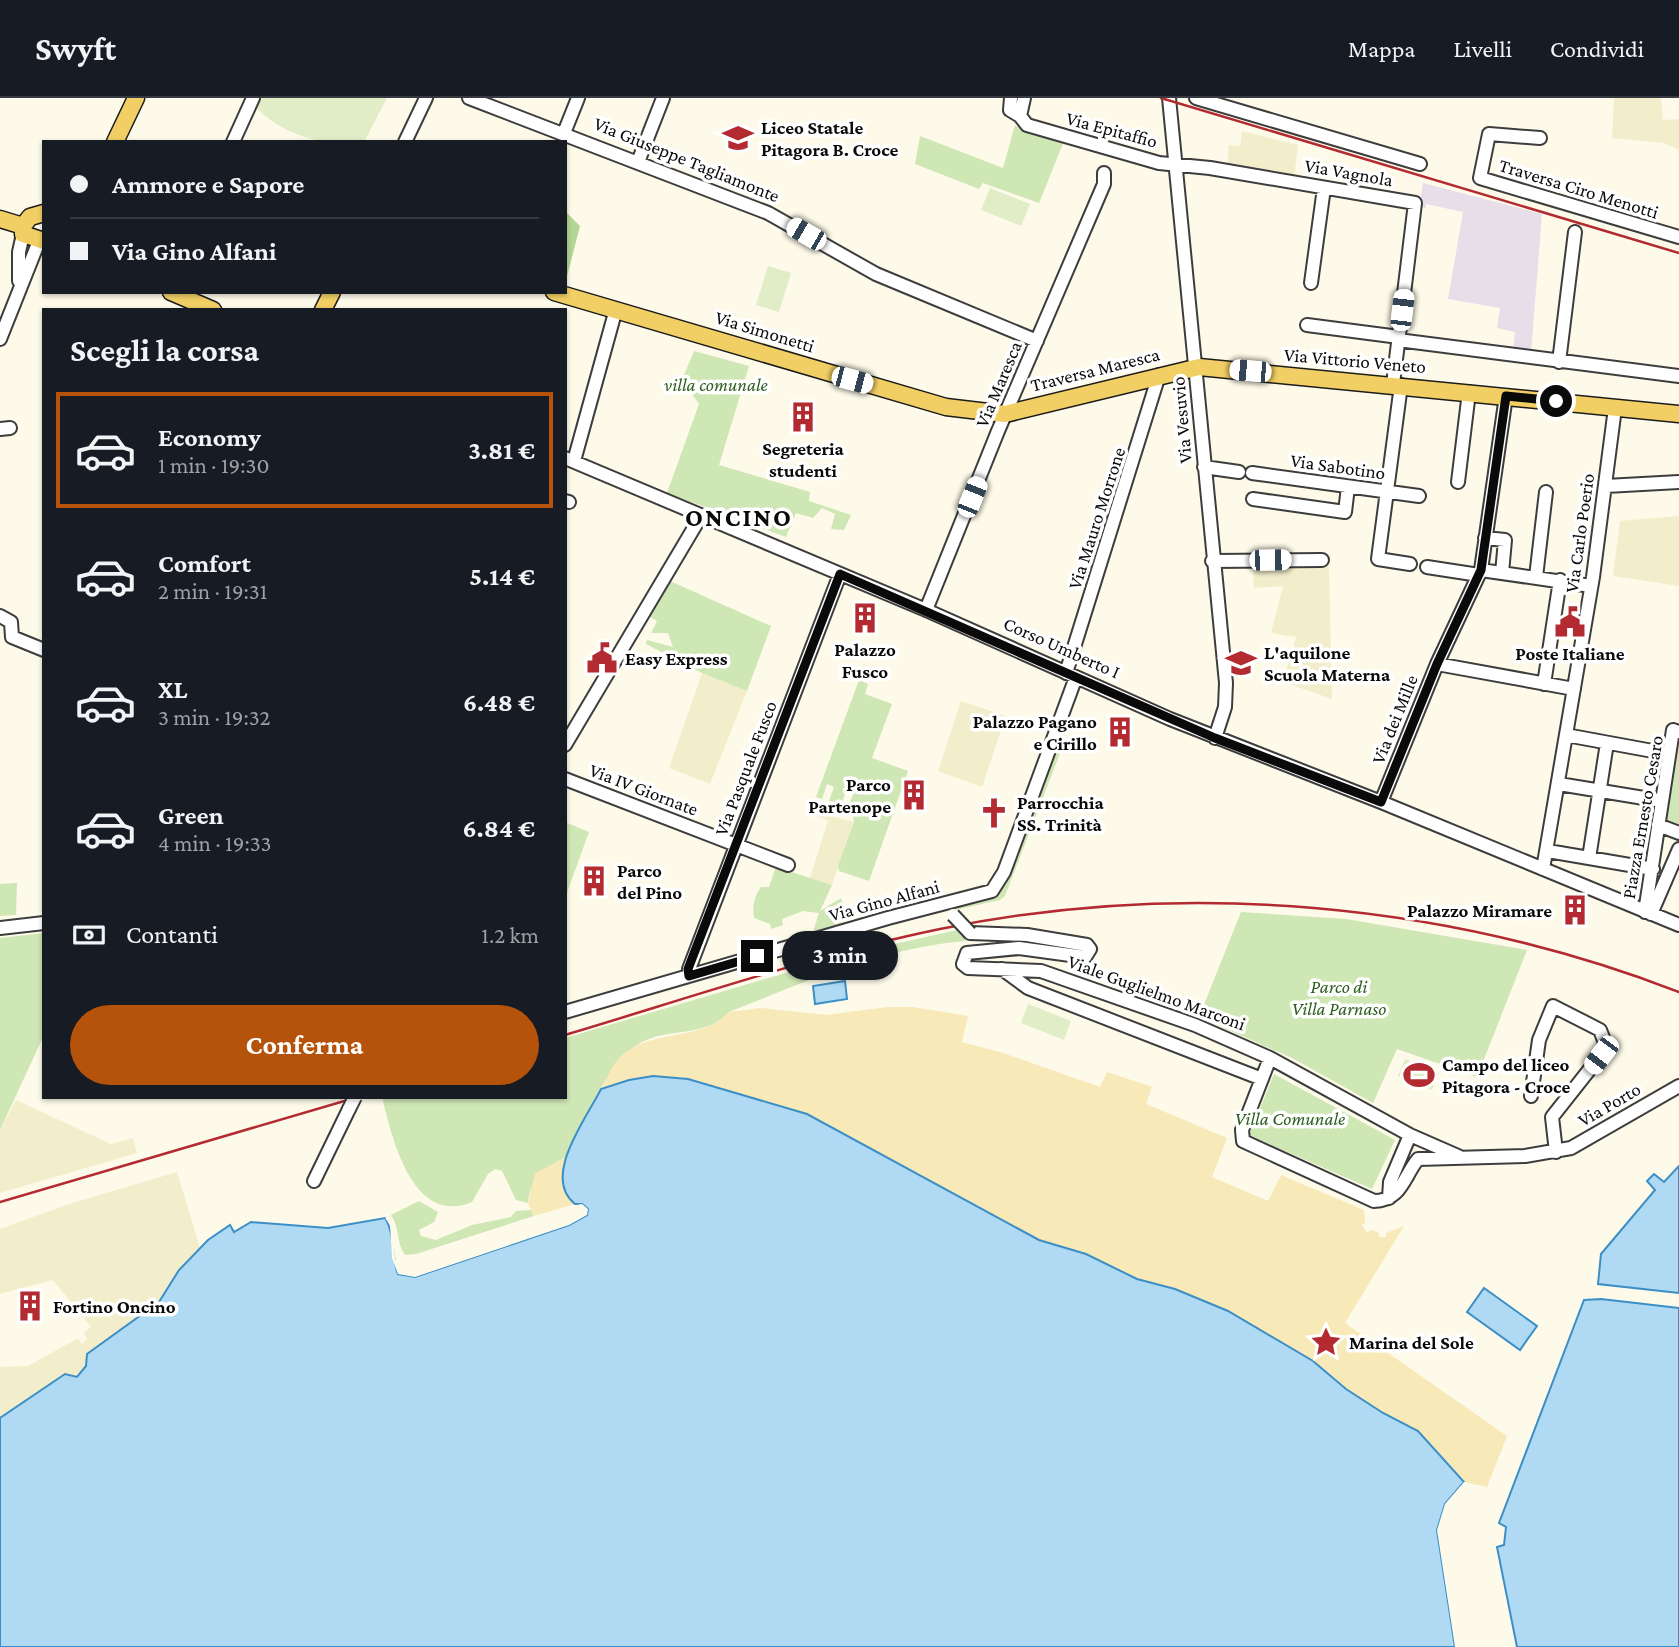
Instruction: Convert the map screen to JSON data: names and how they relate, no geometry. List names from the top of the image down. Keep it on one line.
{"streets":{"main road":["Via Simonetti","Via Vittorio Veneto","Traversa Maresca"],"street":["Via Epitaffio","Via Giuseppe Tagliamonte","Via Vagnola","Traversa Ciro Menotti","Via Maresca","Via Vesuvio","Via Sabotino","Via Mauro Morrone","Via Carlo Poerio","Corso Umberto I","Via dei Mille","Via Pasquale Fusco","Via IV Giornate","Piazza Ernesto Cesaro","Via Gino Alfani","Viale Guglielmo Marconi","Via Porto"]},"crossings":[["Via Epitaffio","Via Vagnola"],["Via Epitaffio","Via Vesuvio"],["Via Giuseppe Tagliamonte","Via Maresca"],["Via Vagnola","Via Vesuvio"],["Via Simonetti","Traversa Maresca"],["Via Simonetti","Via Maresca"],["Via Vittorio Veneto","Traversa Maresca"],["Via Vittorio Veneto","Via Vesuvio"],["Via Vittorio Veneto","Via Carlo Poerio"],["Via Vittorio Veneto","Via dei Mille"],["Traversa Maresca","Via Maresca"],["Traversa Maresca","Via Vesuvio"],["Traversa Maresca","Via Mauro Morrone"],["Via Maresca","Corso Umberto I"],["Via Vesuvio","Via Sabotino"],["Via Vesuvio","Corso Umberto I"],["Via Mauro Morrone","Corso Umberto I"],["Via Mauro Morrone","Via Gino Alfani"],["Via Carlo Poerio","Corso Umberto I"],["Corso Umberto I","Via dei Mille"],["Corso Umberto I","Via Pasquale Fusco"],["Corso Umberto I","Piazza Ernesto Cesaro"],["Corso Umberto I","Via Gino Alfani"],["Via Pasquale Fusco","Via IV Giornate"],["Via Pasquale Fusco","Via Gino Alfani"],["Via Gino Alfani","Viale Guglielmo Marconi"],["Viale Guglielmo Marconi","Via Porto"]],"districts":["ONCINO"],"parks":["villa comunale","Parco di Villa Parnaso","Villa Comunale"],"places":{"school or university":["Liceo Statale Pitagora B. Croce","L'aquilone Scuola Materna"],"building":["Segreteria studenti","Palazzo Fusco","Palazzo Pagano e Cirillo","Parco Partenope","Parco del Pino","Palazzo Miramare","Fortino Oncino"],"public building":["Poste Italiane","Easy Express"],"church":["Parrocchia SS. Trinità"],"sports":["Campo del liceo Pitagora - Croce"],"place":["Marina del Sole"]},"page":{"header":"Swyft","nav":["Mappa","Livelli","Condividi"],"banner":["Ammore e Sapore","Via Gino Alfani"],"heading":"Scegli la corsa","list":[{"name":"Economy","note":"1 min · 19:30","value":"3.81 €"},{"name":"Comfort","note":"2 min · 19:31","value":"5.14 €"},{"name":"XL","note":"3 min · 19:32","value":"6.48 €"},{"name":"Green","note":"4 min · 19:33","value":"6.84 €"}],"pay":["Contanti","1.2 km"],"bubble":"3 min","buttons":"Conferma"}}
